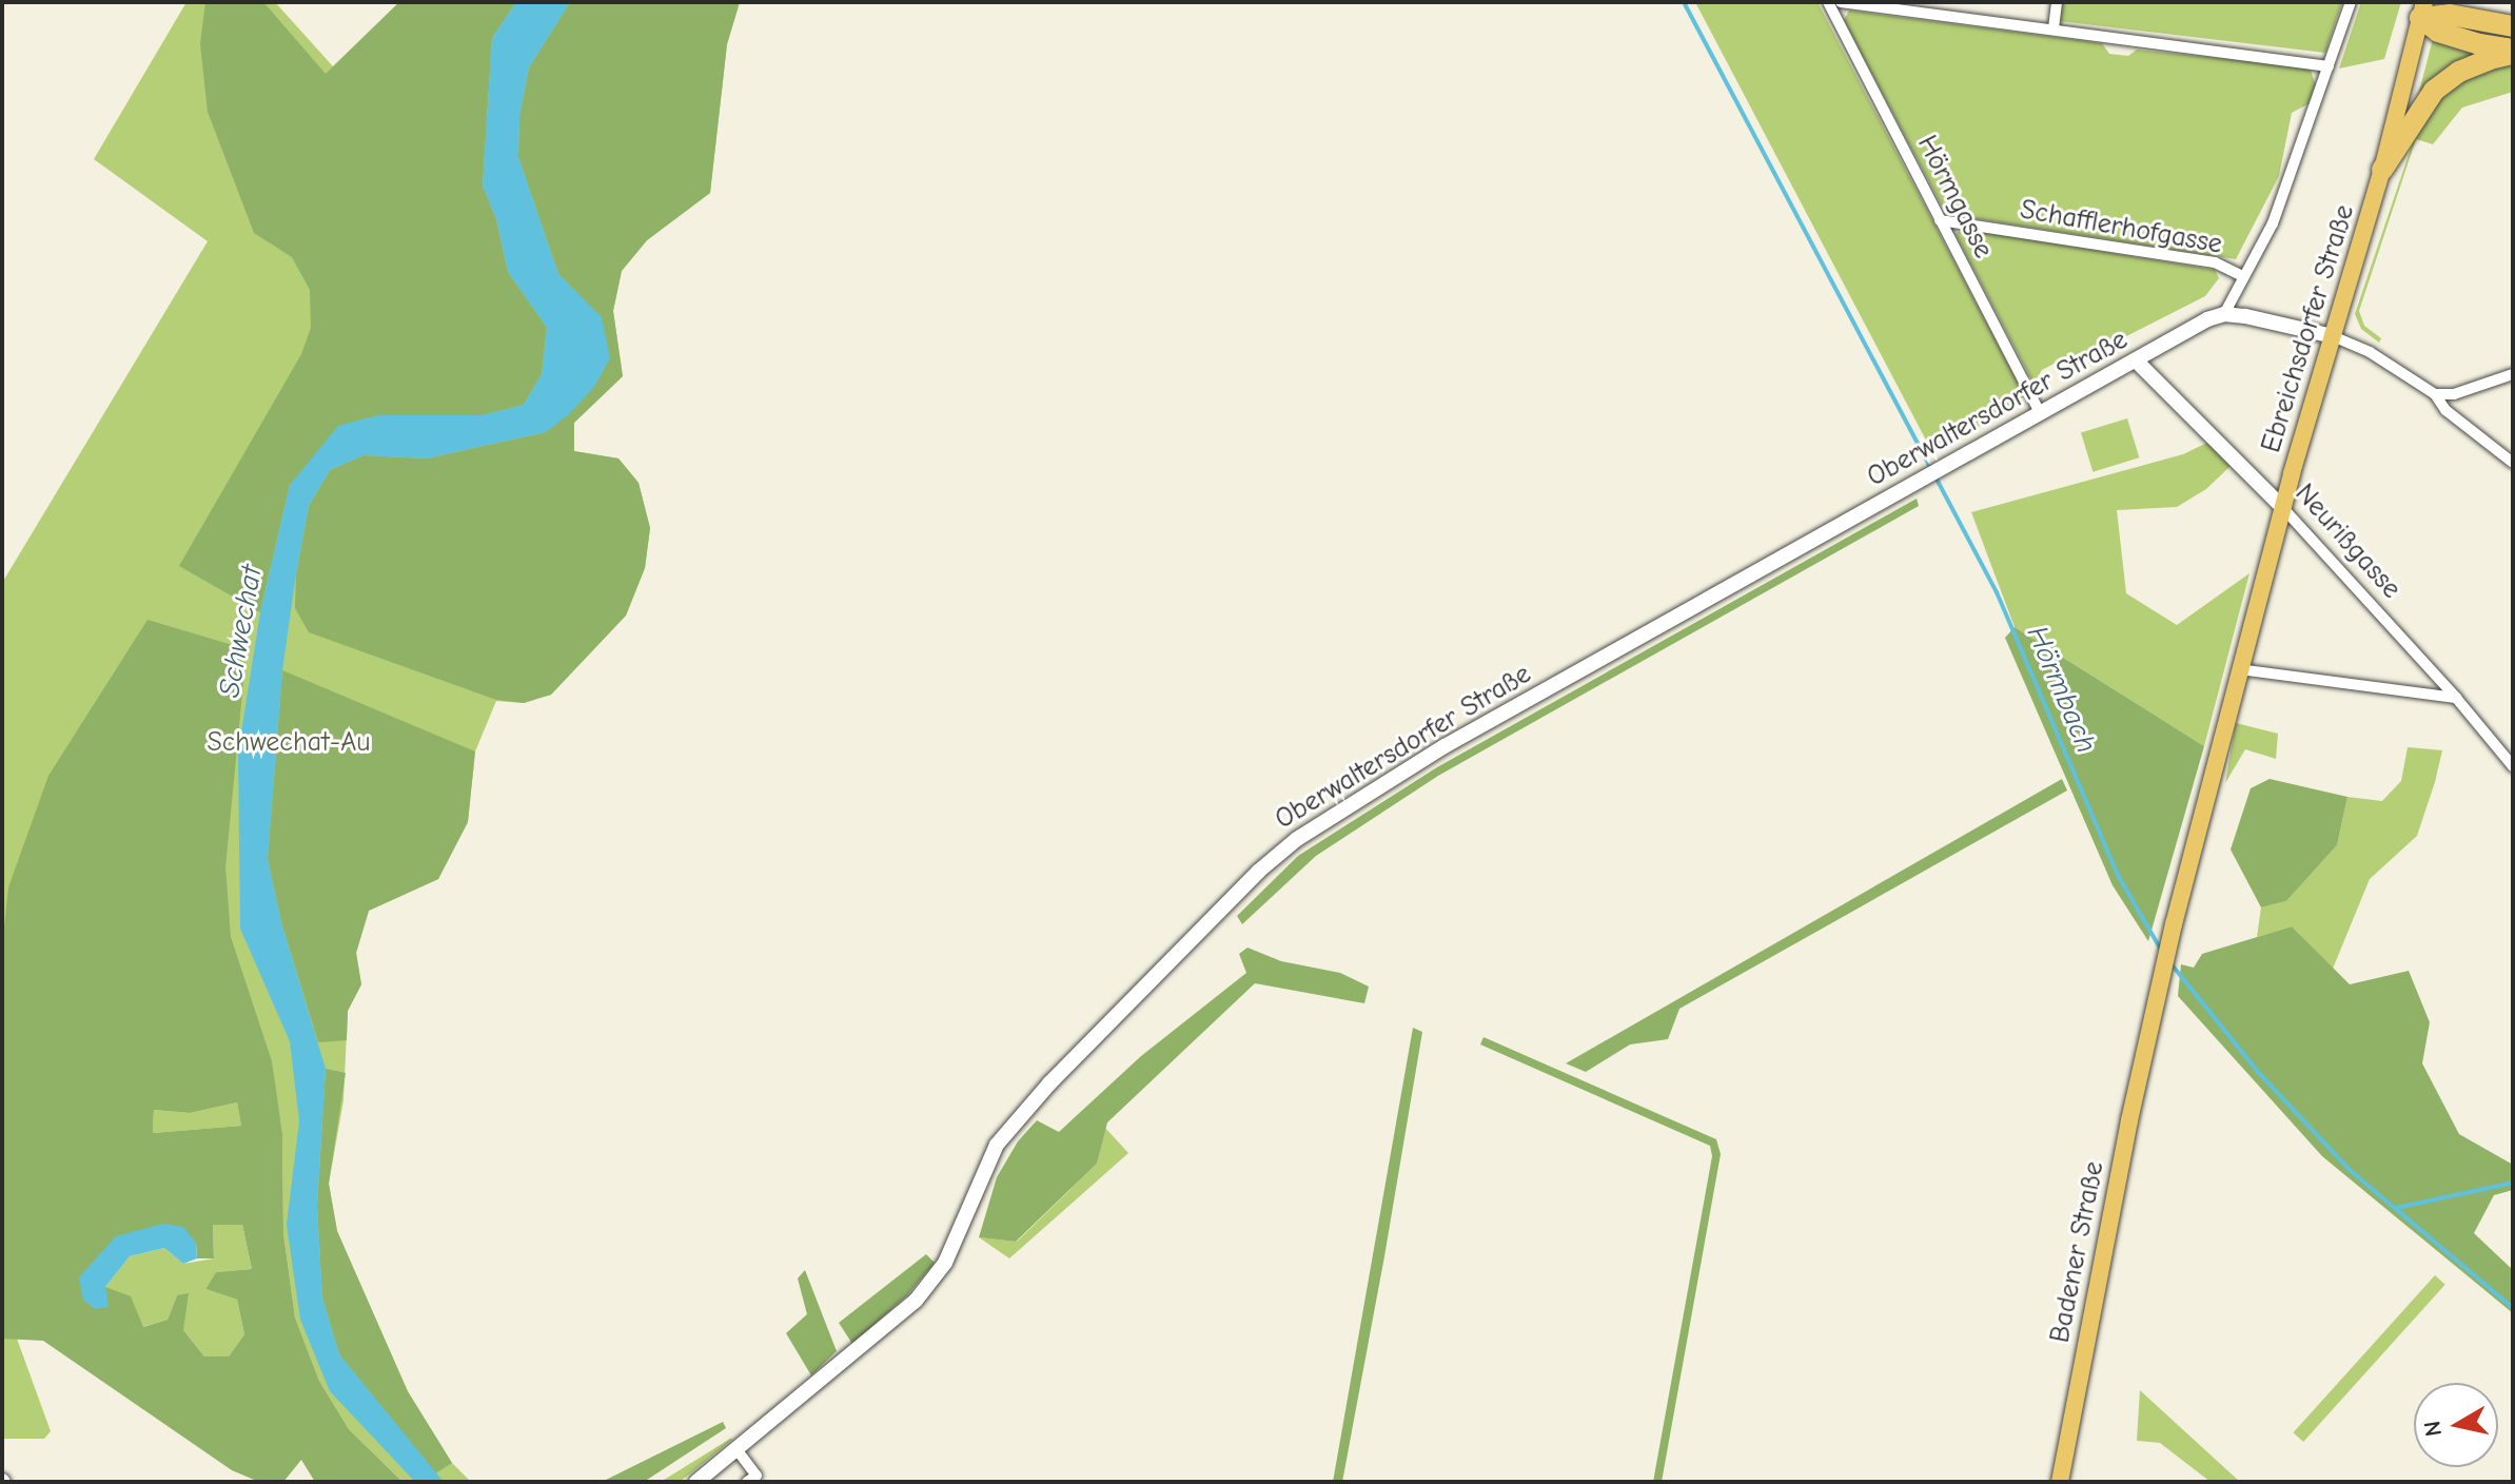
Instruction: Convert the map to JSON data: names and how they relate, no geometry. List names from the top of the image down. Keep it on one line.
{"streets":{"main road":["Ebreichsdorfer Straße","Badener Straße"],"street":["Hörmgasse","Schafflerhofgasse","Oberwaltersdorfer Straße","Neurißgasse"]},"crossings":[["Hörmgasse","Schafflerhofgasse"],["Hörmgasse","Oberwaltersdorfer Straße"],["Ebreichsdorfer Straße","Neurißgasse"],["Ebreichsdorfer Straße","Badener Straße"],["Oberwaltersdorfer Straße","Neurißgasse"]],"water":["Schwechat","Hörmbach"],"parks":["Schwechat-Au"],"north":"left"}
